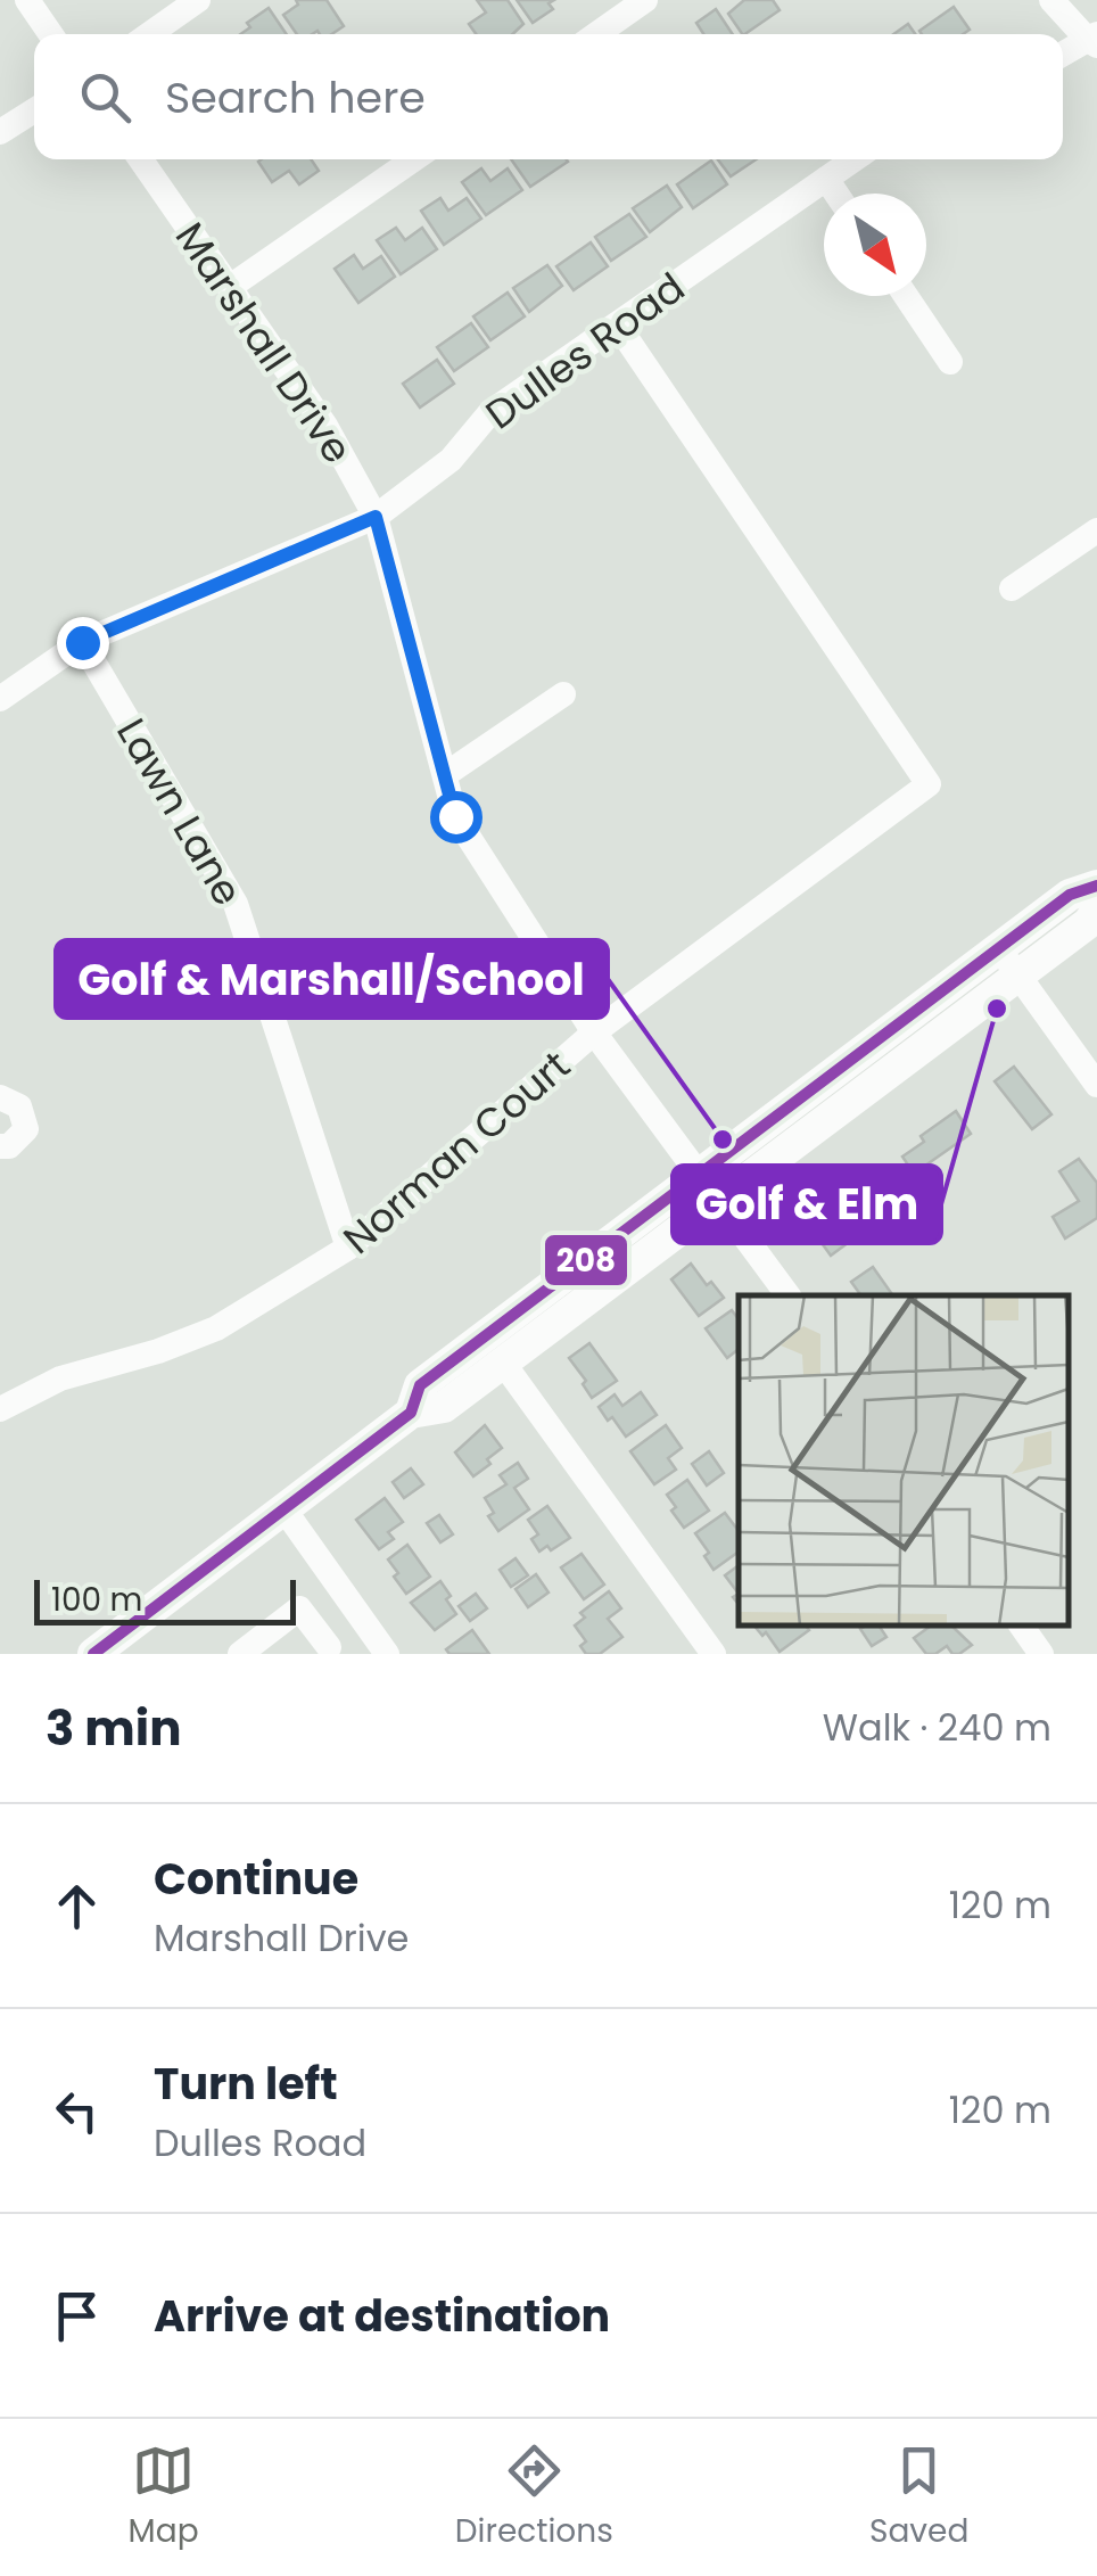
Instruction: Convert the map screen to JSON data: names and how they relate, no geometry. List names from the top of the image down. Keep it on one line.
{"streets":{"street":["Marshall Drive","Dulles Road","Lawn Lane","Norman Court"]},"crossings":[["Marshall Drive","Dulles Road"],["Marshall Drive","Norman Court"],["Dulles Road","Lawn Lane"],["Dulles Road","Norman Court"],["Lawn Lane","Norman Court"]],"places":["Golf & Elm","Golf & Marshall/School"],"lines":["transit line 208"],"scale_bar":"100 m","north":"bottom right","page":{"search":"Search here","scale":"100 m","heading":["3 min","Walk · 240 m"],"list":[["Continue","Marshall Drive","120 m"],["Turn left","Dulles Road","120 m"],"Arrive at destination"],"nav":["Map","Directions","Saved"]}}
